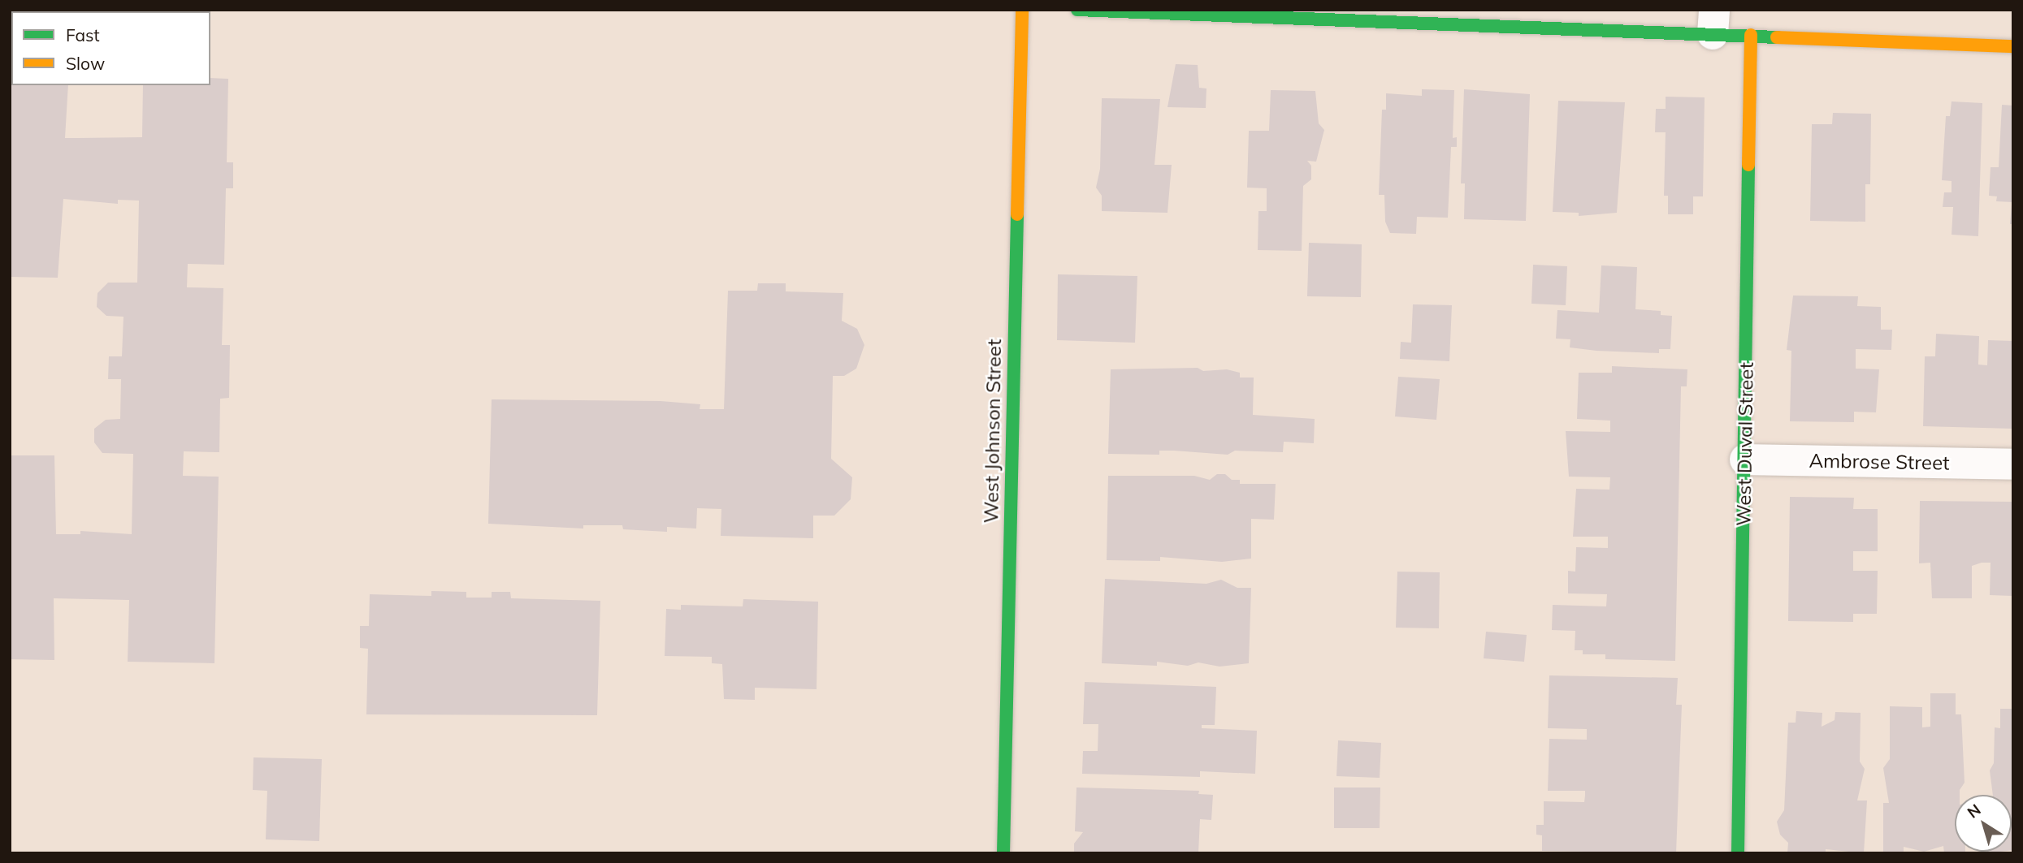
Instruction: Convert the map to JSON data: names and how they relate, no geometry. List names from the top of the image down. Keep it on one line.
{"streets":{"street":["West Johnson Street","West Duval Street","Ambrose Street"]},"crossings":[["West Duval Street","Ambrose Street"]],"legend":["Fast","Slow"],"north":"top left"}
